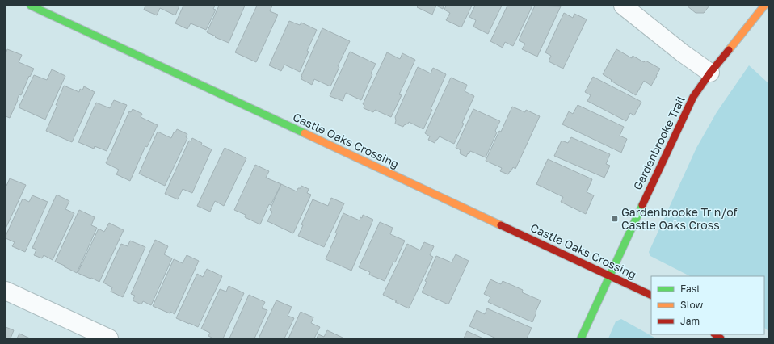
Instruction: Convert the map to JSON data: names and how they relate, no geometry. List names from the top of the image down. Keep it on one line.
{"streets":{"street":["Castle Oaks Crossing","Gardenbrooke Trail"]},"crossings":[["Castle Oaks Crossing","Gardenbrooke Trail"]],"places":{"transit":["Gardenbrooke Tr n/of Castle Oaks Cross"]},"legend":["Fast","Slow","Jam"]}
